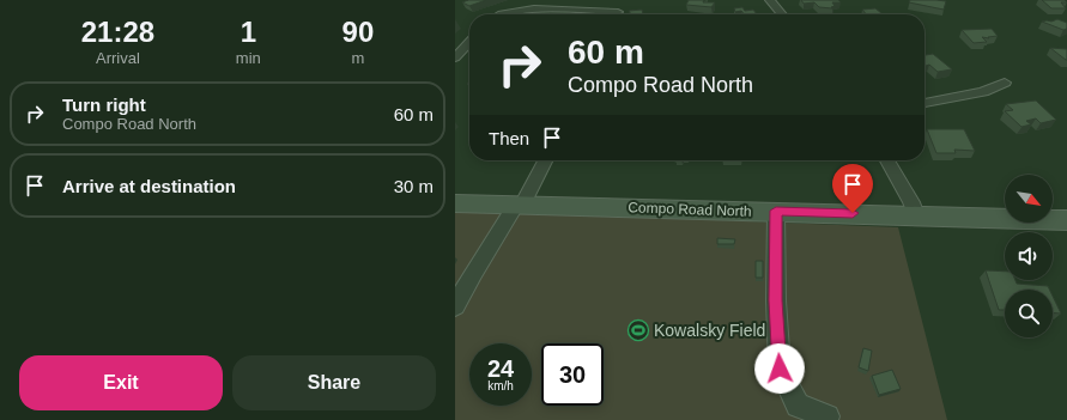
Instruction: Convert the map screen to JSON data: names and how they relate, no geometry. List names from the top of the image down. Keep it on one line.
{"streets":{"main road":["Compo Road North"]},"places":{"sports":["Kowalsky Field"]},"north":"bottom right","page":{"eta":["21:28","Arrival","1","min","90","m"],"turn":["60 m","Compo Road North"],"list":[{"name":"Turn right","note":"Compo Road North","value":"60 m"},{"name":"Arrive at destination","value":"30 m"}],"then":"Then","speed":"24 km/h","limit":"30","buttons":["Exit","Share"]}}
